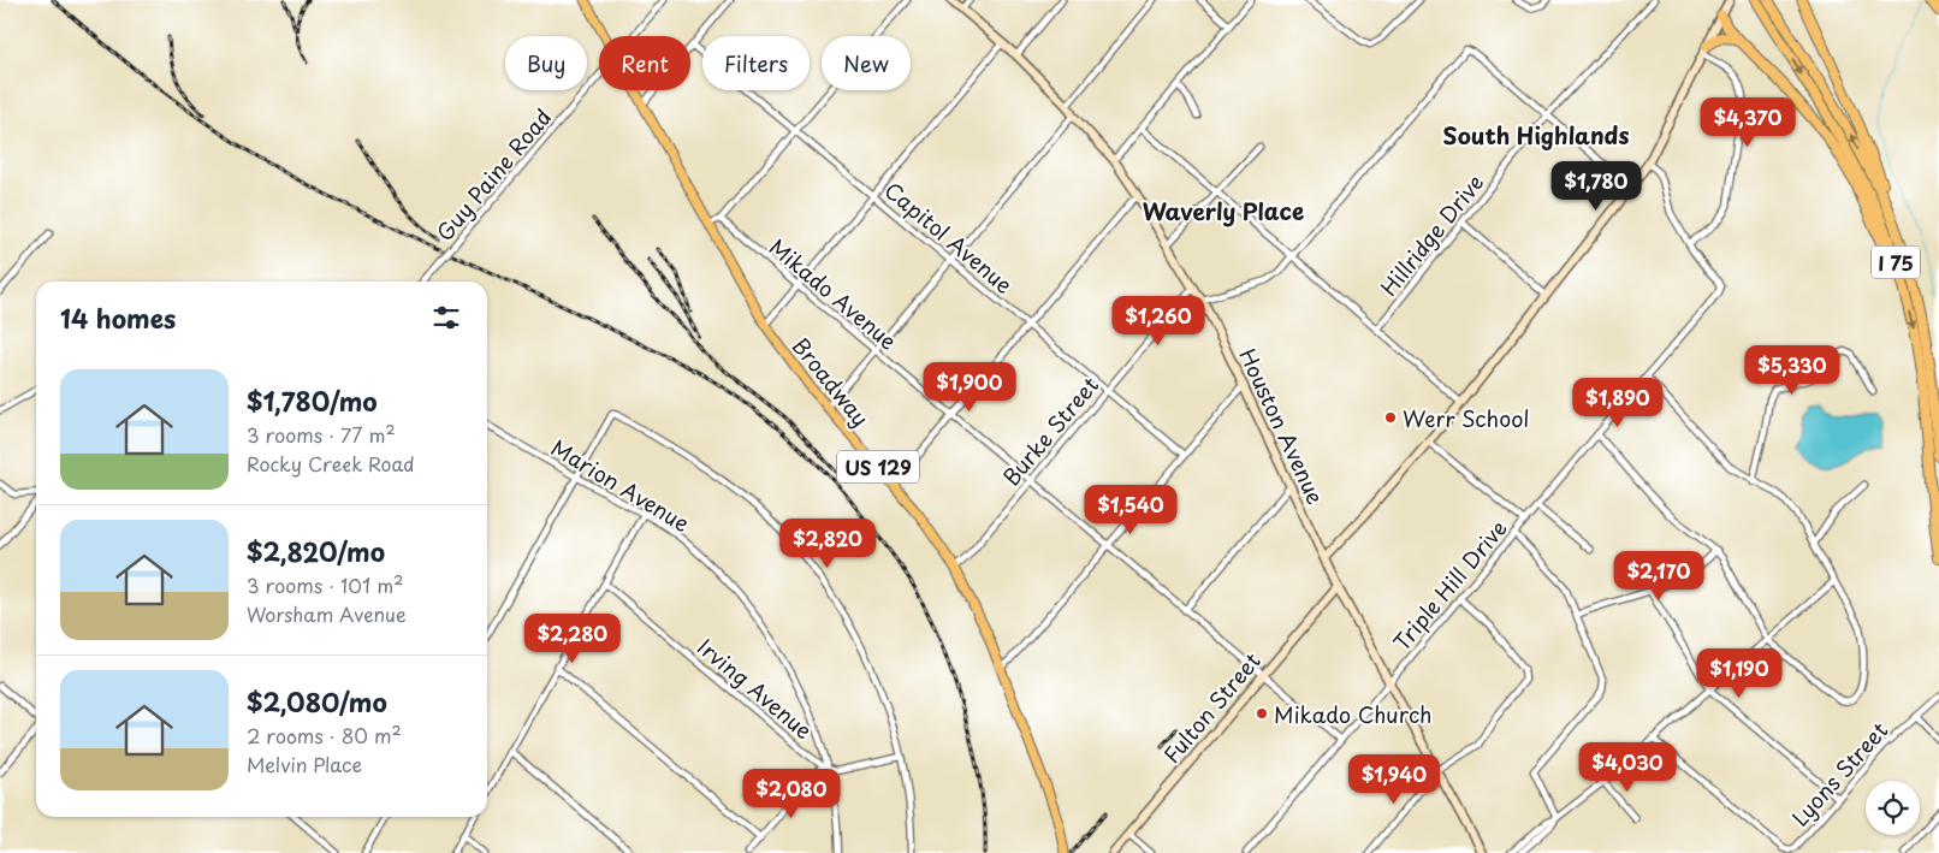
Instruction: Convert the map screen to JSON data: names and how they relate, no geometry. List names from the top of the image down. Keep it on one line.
{"streets":{"highway":["I 75"],"main road":["Broadway","US 129"],"street":["Guy Paine Road","Hillridge Drive","Capitol Avenue","Mikado Avenue","Houston Avenue","Burke Street","Marion Avenue","Triple Hill Drive","Irving Avenue","Fulton Street","Lyons Street"]},"crossings":[["Capitol Avenue","Burke Street"],["Mikado Avenue","Burke Street"],["Mikado Avenue","Triple Hill Drive"],["Mikado Avenue","Fulton Street"],["Broadway","Burke Street"],["Houston Avenue","Burke Street"],["Houston Avenue","Triple Hill Drive"],["Houston Avenue","Fulton Street"],["Marion Avenue","Irving Avenue"]],"districts":["South Highlands","Waverly Place"],"places":["Werr School","Mikado Church"],"page":{"chip":["Buy","Rent","Filters","New"],"price":["$4,370","$1,780","$1,260","$5,330","$1,900","$1,890","$1,540","$2,820","$2,170","$2,280","$1,190","$4,030","$1,940","$2,080"],"heading":"14 homes","list":[{"name":"$1,780/mo","note":"3 rooms · 77 m² · Rocky Creek Road"},{"name":"$2,820/mo","note":"3 rooms · 101 m² · Worsham Avenue"},{"name":"$2,080/mo","note":"2 rooms · 80 m² · Melvin Place"}]}}
